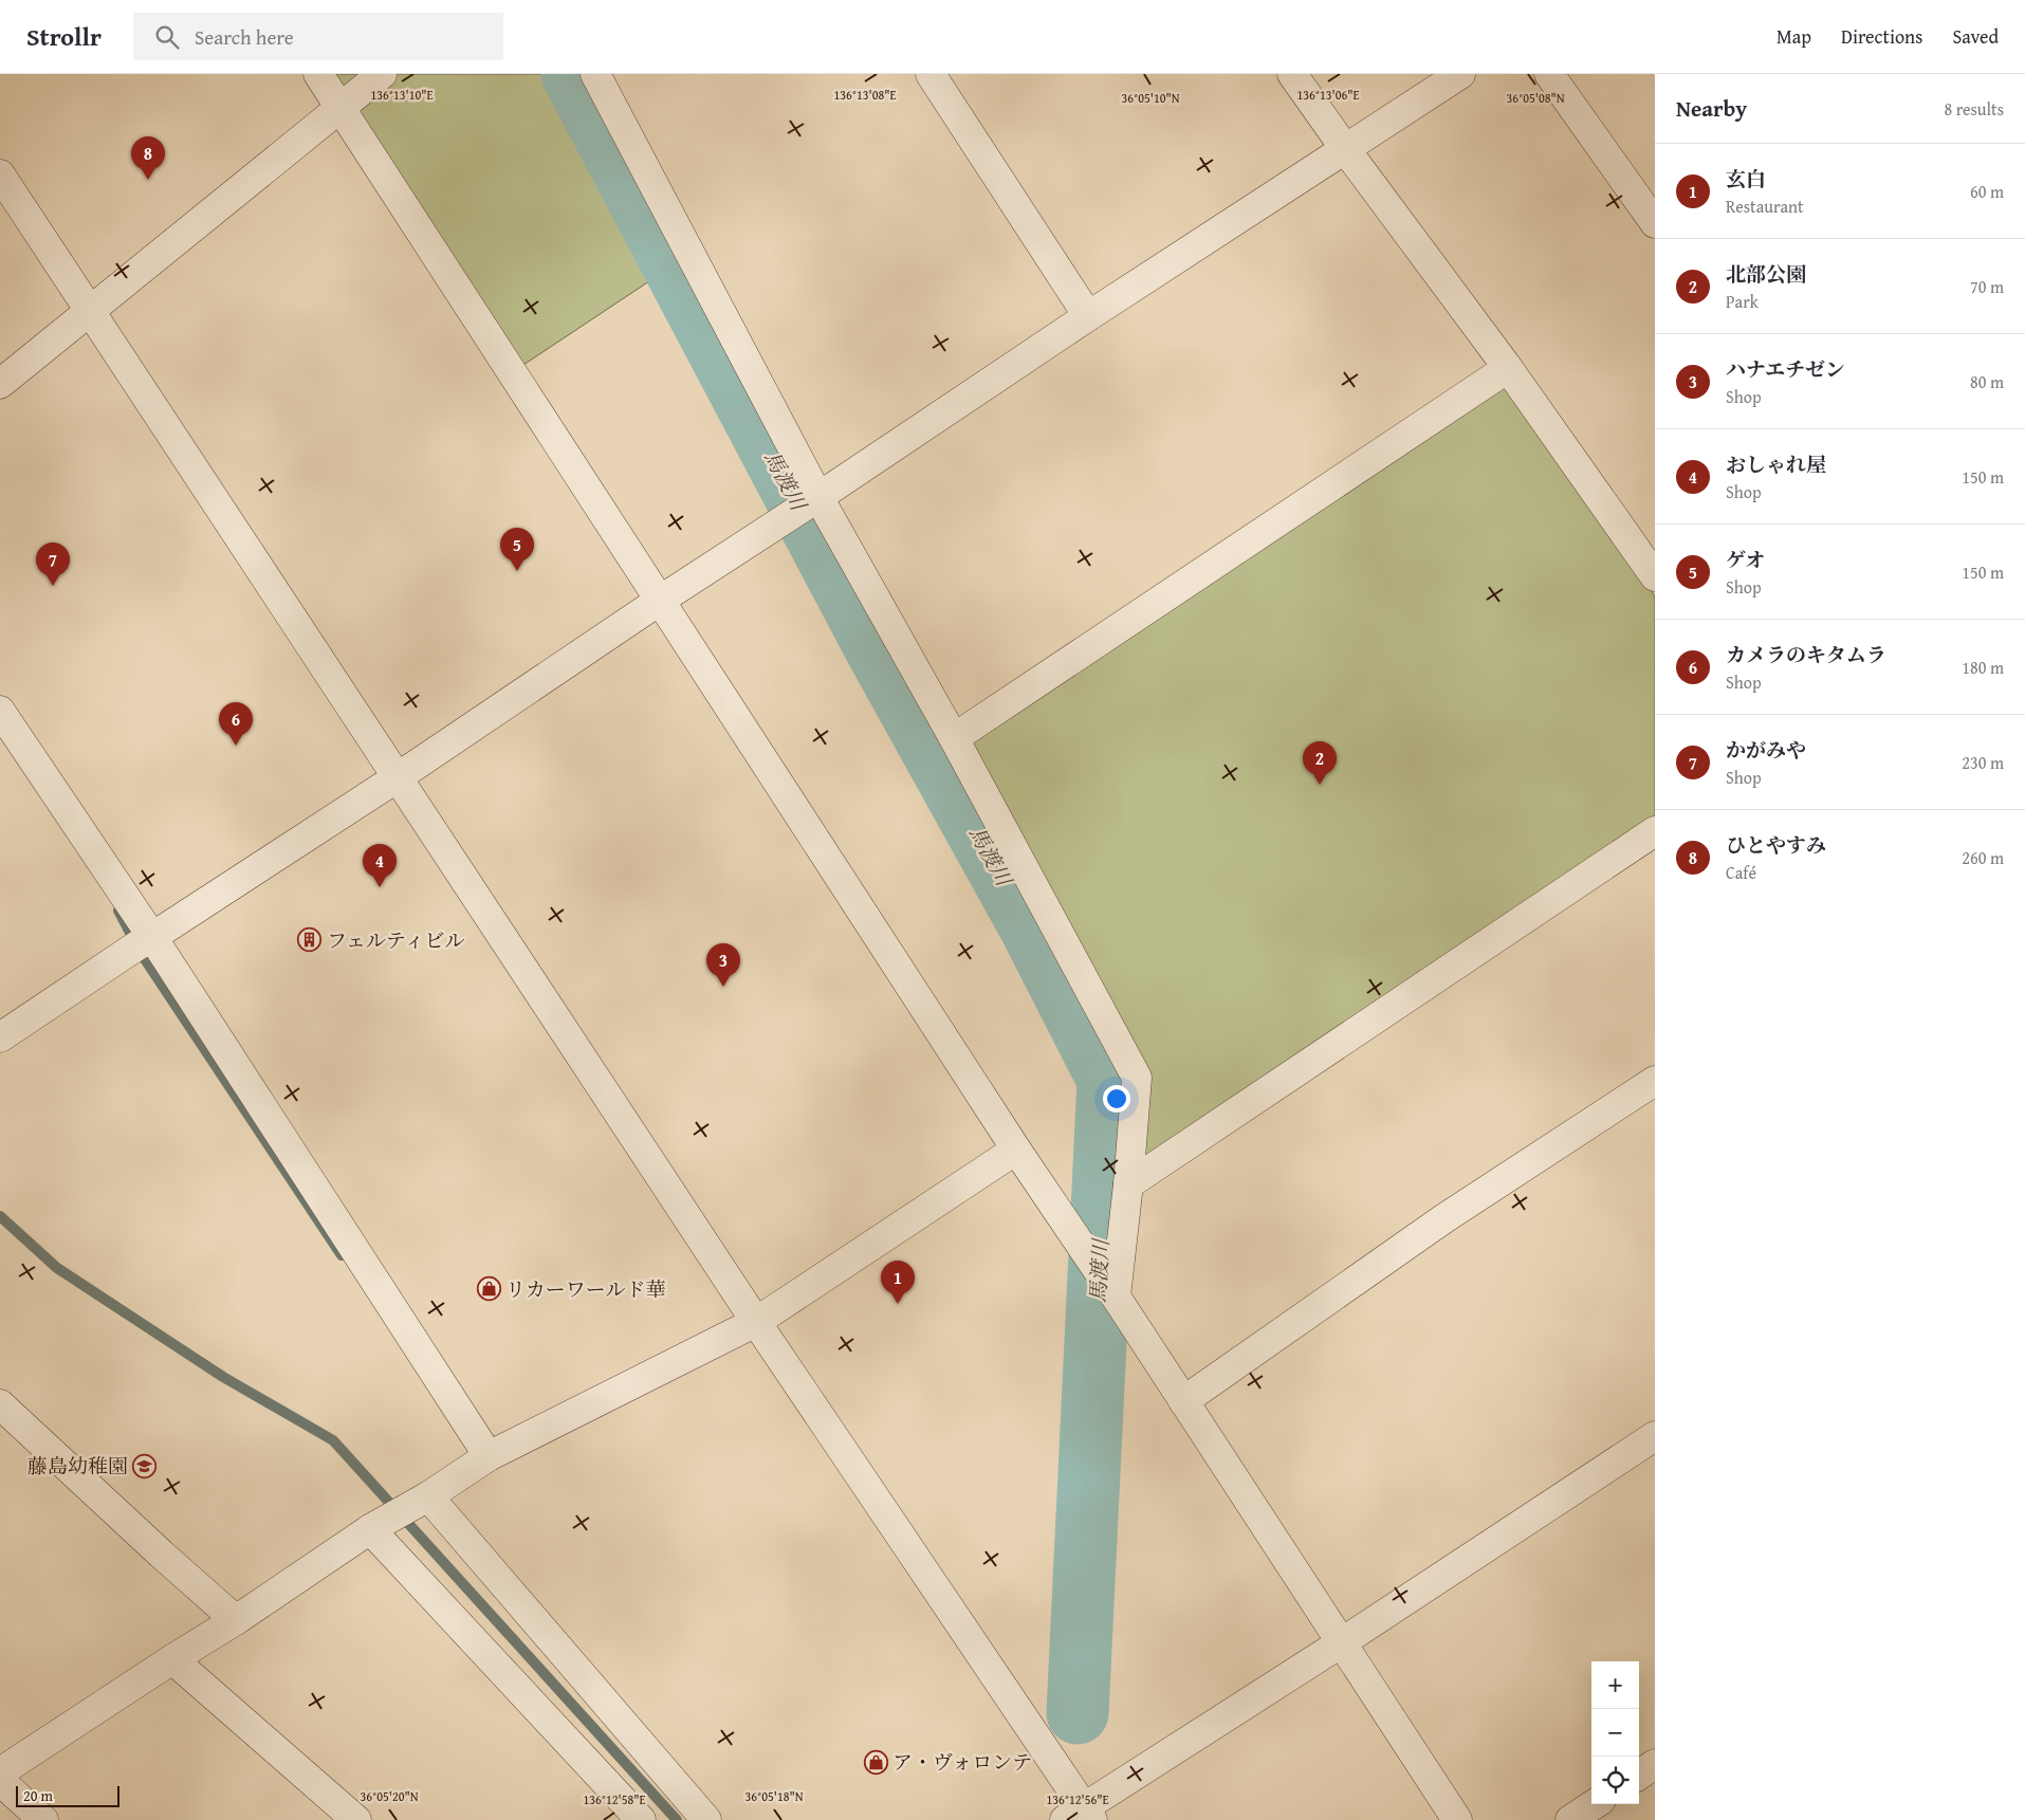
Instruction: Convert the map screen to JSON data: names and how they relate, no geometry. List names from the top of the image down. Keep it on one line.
{"water":["馬渡川"],"places":{"building":["フェルティビル"],"shop":["リカーワールド華","ア・ヴォロンテ"],"school or university":["藤島幼稚園"]},"scale_bar":"20 m","page":{"header":"Strollr","search":"Search here","nav":["Map","Directions","Saved"],"heading":["Nearby","8 results"],"pins":["8","5","7","6","2","4","3","1"],"list":[{"mark":"1","name":"玄白","note":"Restaurant","value":"60 m"},{"mark":"2","name":"北部公園","note":"Park","value":"70 m"},{"mark":"3","name":"ハナエチゼン","note":"Shop","value":"80 m"},{"mark":"4","name":"おしゃれ屋","note":"Shop","value":"150 m"},{"mark":"5","name":"ゲオ","note":"Shop","value":"150 m"},{"mark":"6","name":"カメラのキタムラ","note":"Shop","value":"180 m"},{"mark":"7","name":"かがみや","note":"Shop","value":"230 m"},{"mark":"8","name":"ひとやすみ","note":"Café","value":"260 m"}],"map_buttons":["+","−"],"scale":"20 m"},"coordinates":["136°13'10\"E","136°13'08\"E","136°13'06\"E","36°05'10\"N","36°05'08\"N","36°05'20\"N","36°05'18\"N","136°12'58\"E","136°12'56\"E"]}
